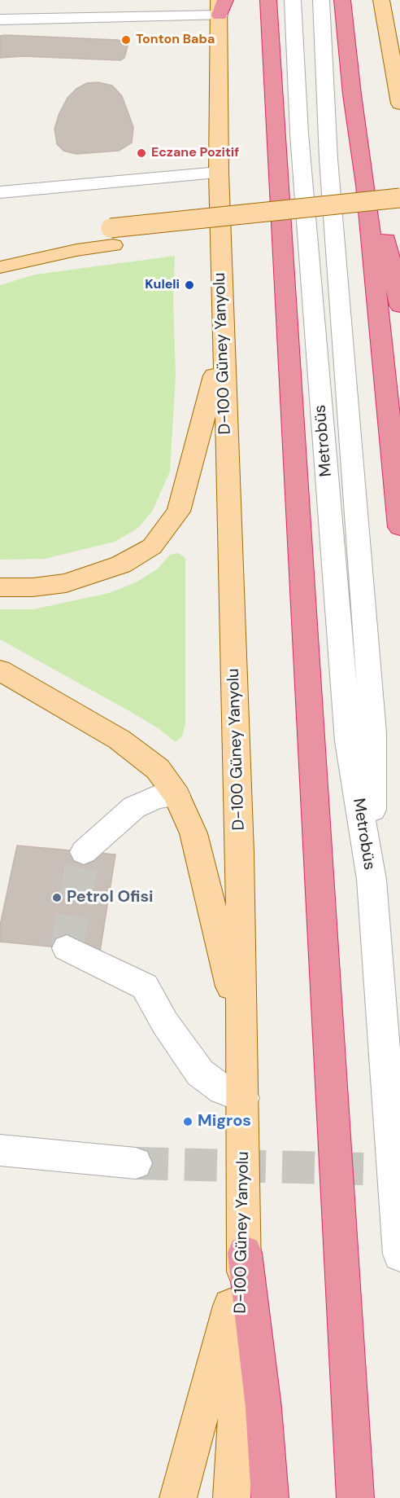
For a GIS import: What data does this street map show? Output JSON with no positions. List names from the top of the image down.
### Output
{
  "streets": {
    "main road": ["D-100 Güney Yanyolu"],
    "street": ["Metrobüs"]
  },
  "places": [
    "Tonton Baba",
    "Eczane Pozitif",
    "Kuleli",
    "Petrol Ofisi",
    "Migros"
  ]
}
